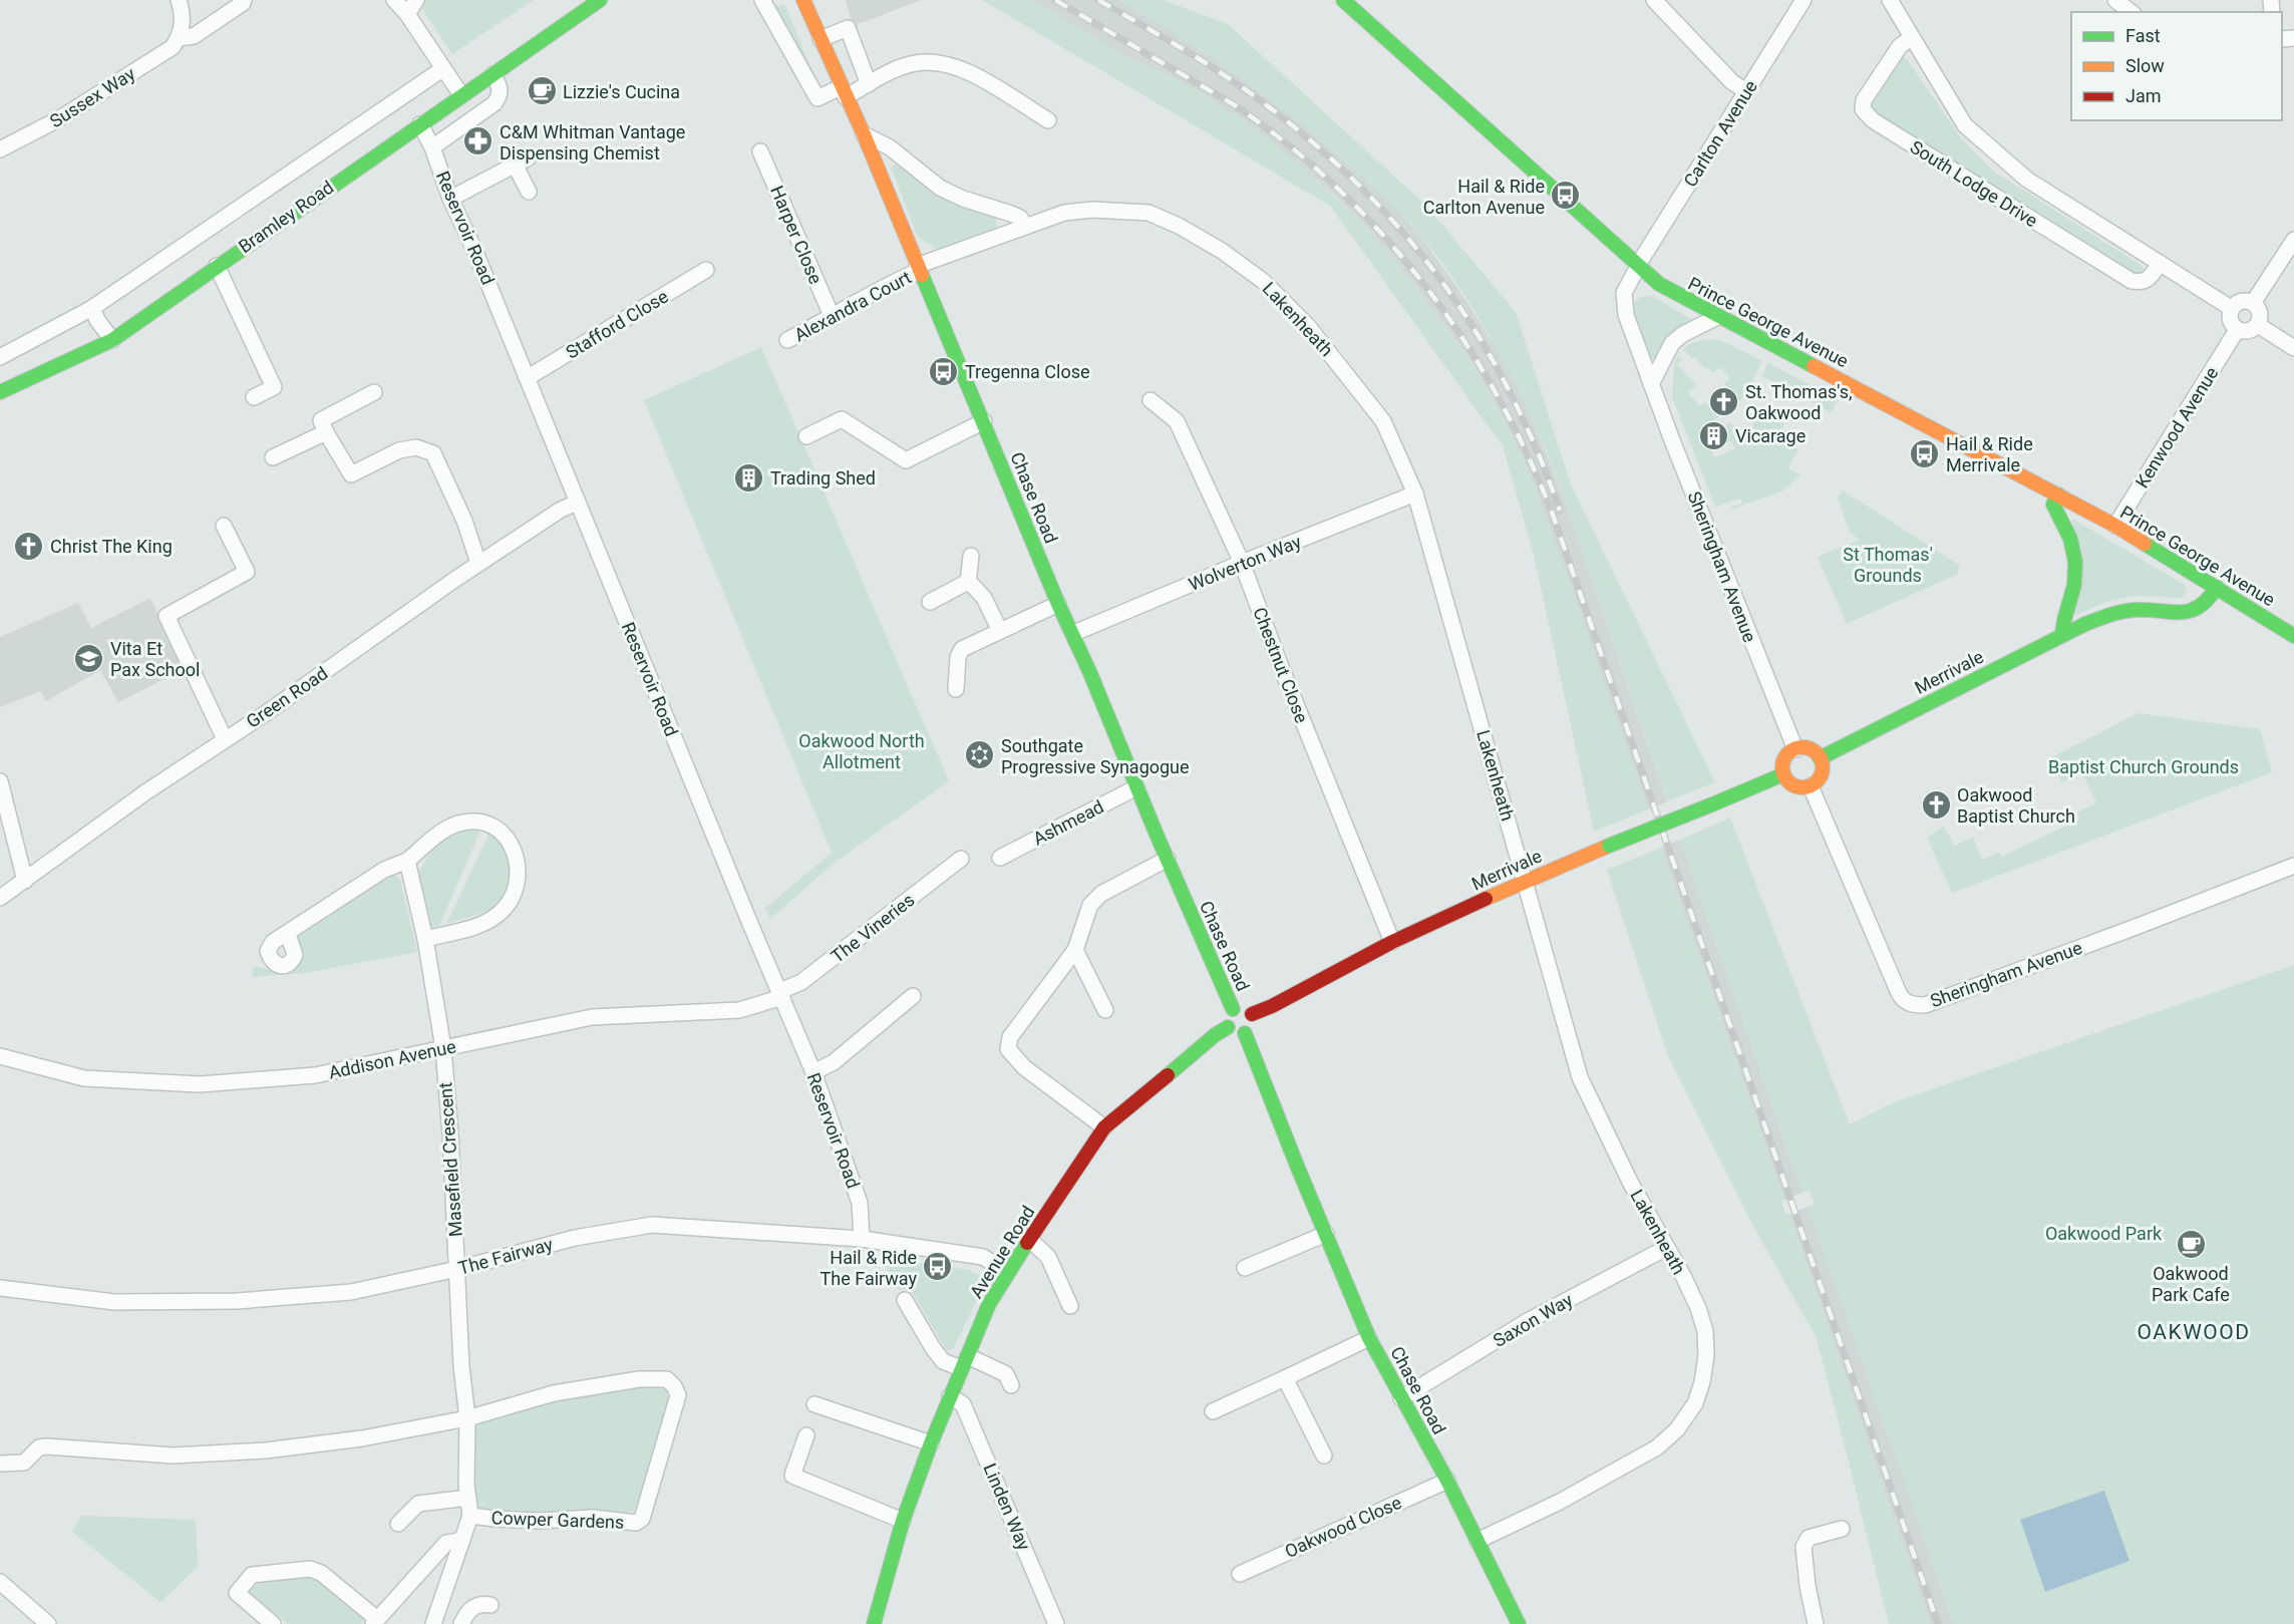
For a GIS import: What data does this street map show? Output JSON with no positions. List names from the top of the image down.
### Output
{
  "streets": {
    "street": [
      "Sussex Way",
      "Carlton Avenue",
      "South Lodge Drive",
      "Bramley Road",
      "Reservoir Road",
      "Harper Close",
      "Alexandra Court",
      "Lakenheath",
      "Prince George Avenue",
      "Stafford Close",
      "Kenwood Avenue",
      "Chase Road",
      "Wolverton Way",
      "Sheringham Avenue",
      "Chestnut Close",
      "Merrivale",
      "Green Road",
      "Ashmead",
      "The Vineries",
      "Addison Avenue",
      "Masefield Crescent",
      "Avenue Road",
      "The Fairway",
      "Saxon Way",
      "Linden Way",
      "Cowper Gardens",
      "Oakwood Close"
    ]
  },
  "crossings": [
    ["Carlton Avenue", "Prince George Avenue"],
    ["Carlton Avenue", "Sheringham Avenue"],
    ["South Lodge Drive", "Kenwood Avenue"],
    ["Bramley Road", "Reservoir Road"],
    ["Reservoir Road", "Stafford Close"],
    ["Reservoir Road", "Green Road"],
    ["Reservoir Road", "The Vineries"],
    ["Reservoir Road", "Addison Avenue"],
    ["Reservoir Road", "The Fairway"],
    ["Harper Close", "Alexandra Court"],
    ["Alexandra Court", "Lakenheath"],
    ["Alexandra Court", "Chase Road"],
    ["Lakenheath", "Chase Road"],
    ["Lakenheath", "Wolverton Way"],
    ["Lakenheath", "Merrivale"],
    ["Lakenheath", "Saxon Way"],
    ["Prince George Avenue", "Kenwood Avenue"],
    ["Prince George Avenue", "Sheringham Avenue"],
    ["Prince George Avenue", "Merrivale"],
    ["Chase Road", "Wolverton Way"],
    ["Chase Road", "Merrivale"],
    ["Chase Road", "Ashmead"],
    ["Chase Road", "Avenue Road"],
    ["Chase Road", "Saxon Way"],
    ["Chase Road", "Oakwood Close"],
    ["Wolverton Way", "Chestnut Close"],
    ["Sheringham Avenue", "Merrivale"],
    ["Chestnut Close", "Merrivale"],
    ["Merrivale", "Avenue Road"],
    ["The Vineries", "Addison Avenue"],
    ["Addison Avenue", "Masefield Crescent"],
    ["Masefield Crescent", "The Fairway"],
    ["Masefield Crescent", "Cowper Gardens"],
    ["Avenue Road", "The Fairway"],
    ["Avenue Road", "Linden Way"]
  ],
  "districts": ["OAKWOOD"],
  "parks": [
    "St Thomas' Grounds",
    "Oakwood North Allotment",
    "Baptist Church Grounds",
    "Oakwood Park"
  ],
  "places": {
    "cafe": ["Lizzie's Cucina", "Oakwood Park Cafe"],
    "pharmacy": ["C&M Whitman Vantage Dispensing Chemist"],
    "bus stop": [
      "Hail & Ride Carlton Avenue",
      "Tregenna Close",
      "Hail & Ride Merrivale",
      "Hail & Ride The Fairway"
    ],
    "church": ["St. Thomas's, Oakwood", "Christ The King", "Oakwood Baptist Church"],
    "building": ["Vicarage", "Trading Shed"],
    "school or university": ["Vita Et Pax School"],
    "synagogue": ["Southgate Progressive Synagogue"]
  },
  "legend": ["Fast", "Slow", "Jam"]
}
